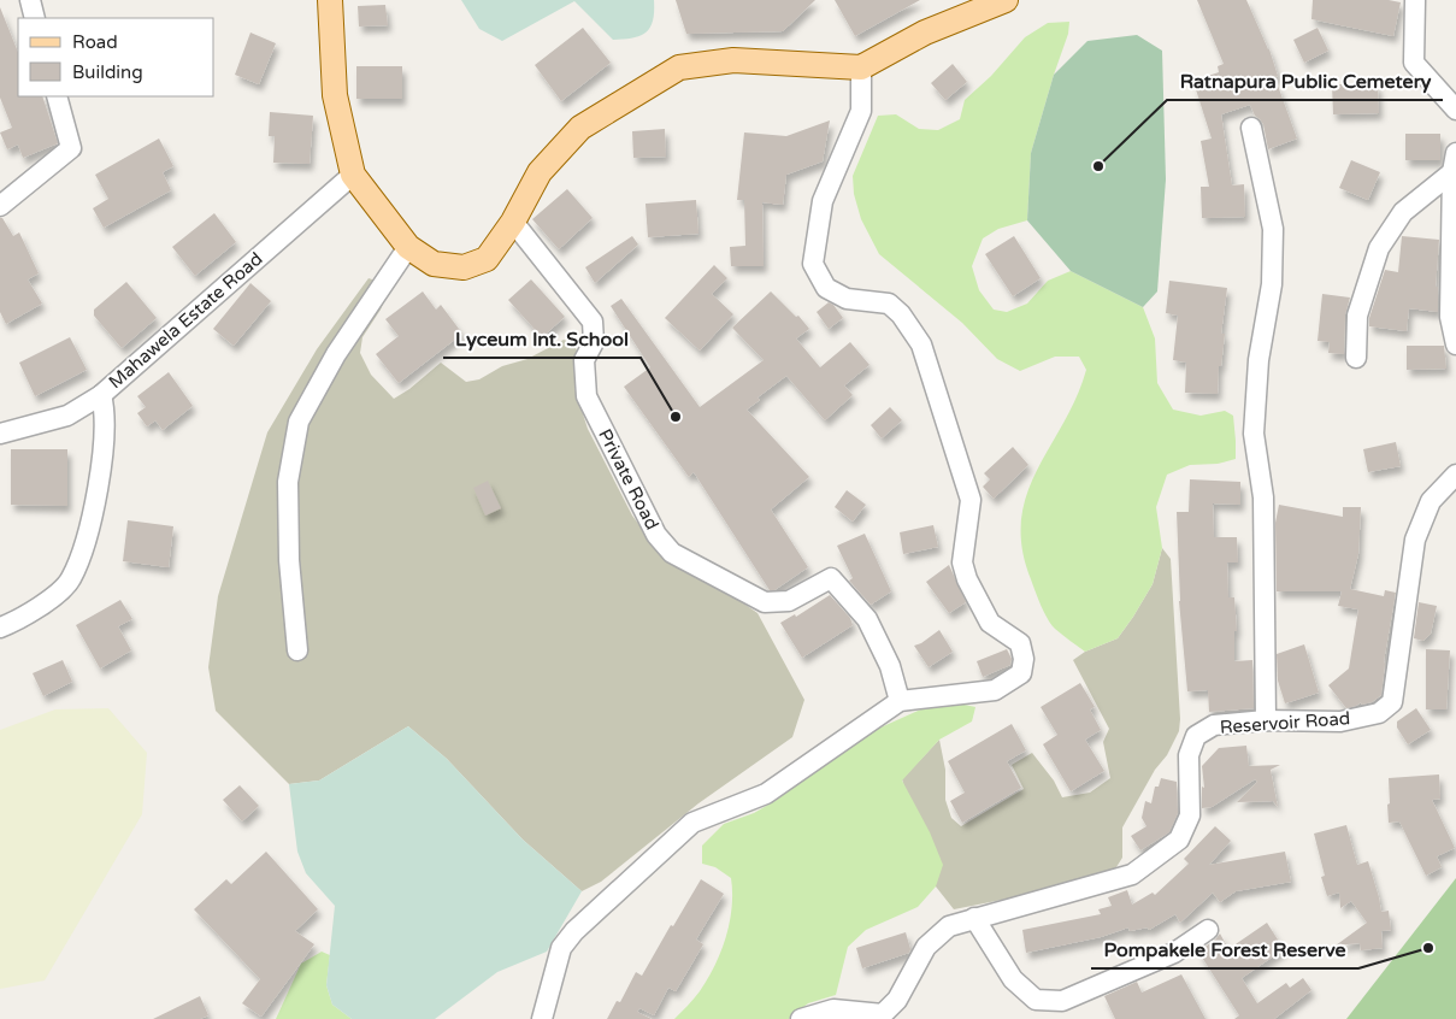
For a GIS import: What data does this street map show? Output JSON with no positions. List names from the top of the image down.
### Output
{
  "streets": {
    "street": ["Mahawela Estate Road", "Private Road", "Reservoir Road"]
  },
  "places": ["Ratnapura Public Cemetery", "Lyceum Int. School", "Pompakele Forest Reserve"],
  "legend": ["Road", "Building"]
}
